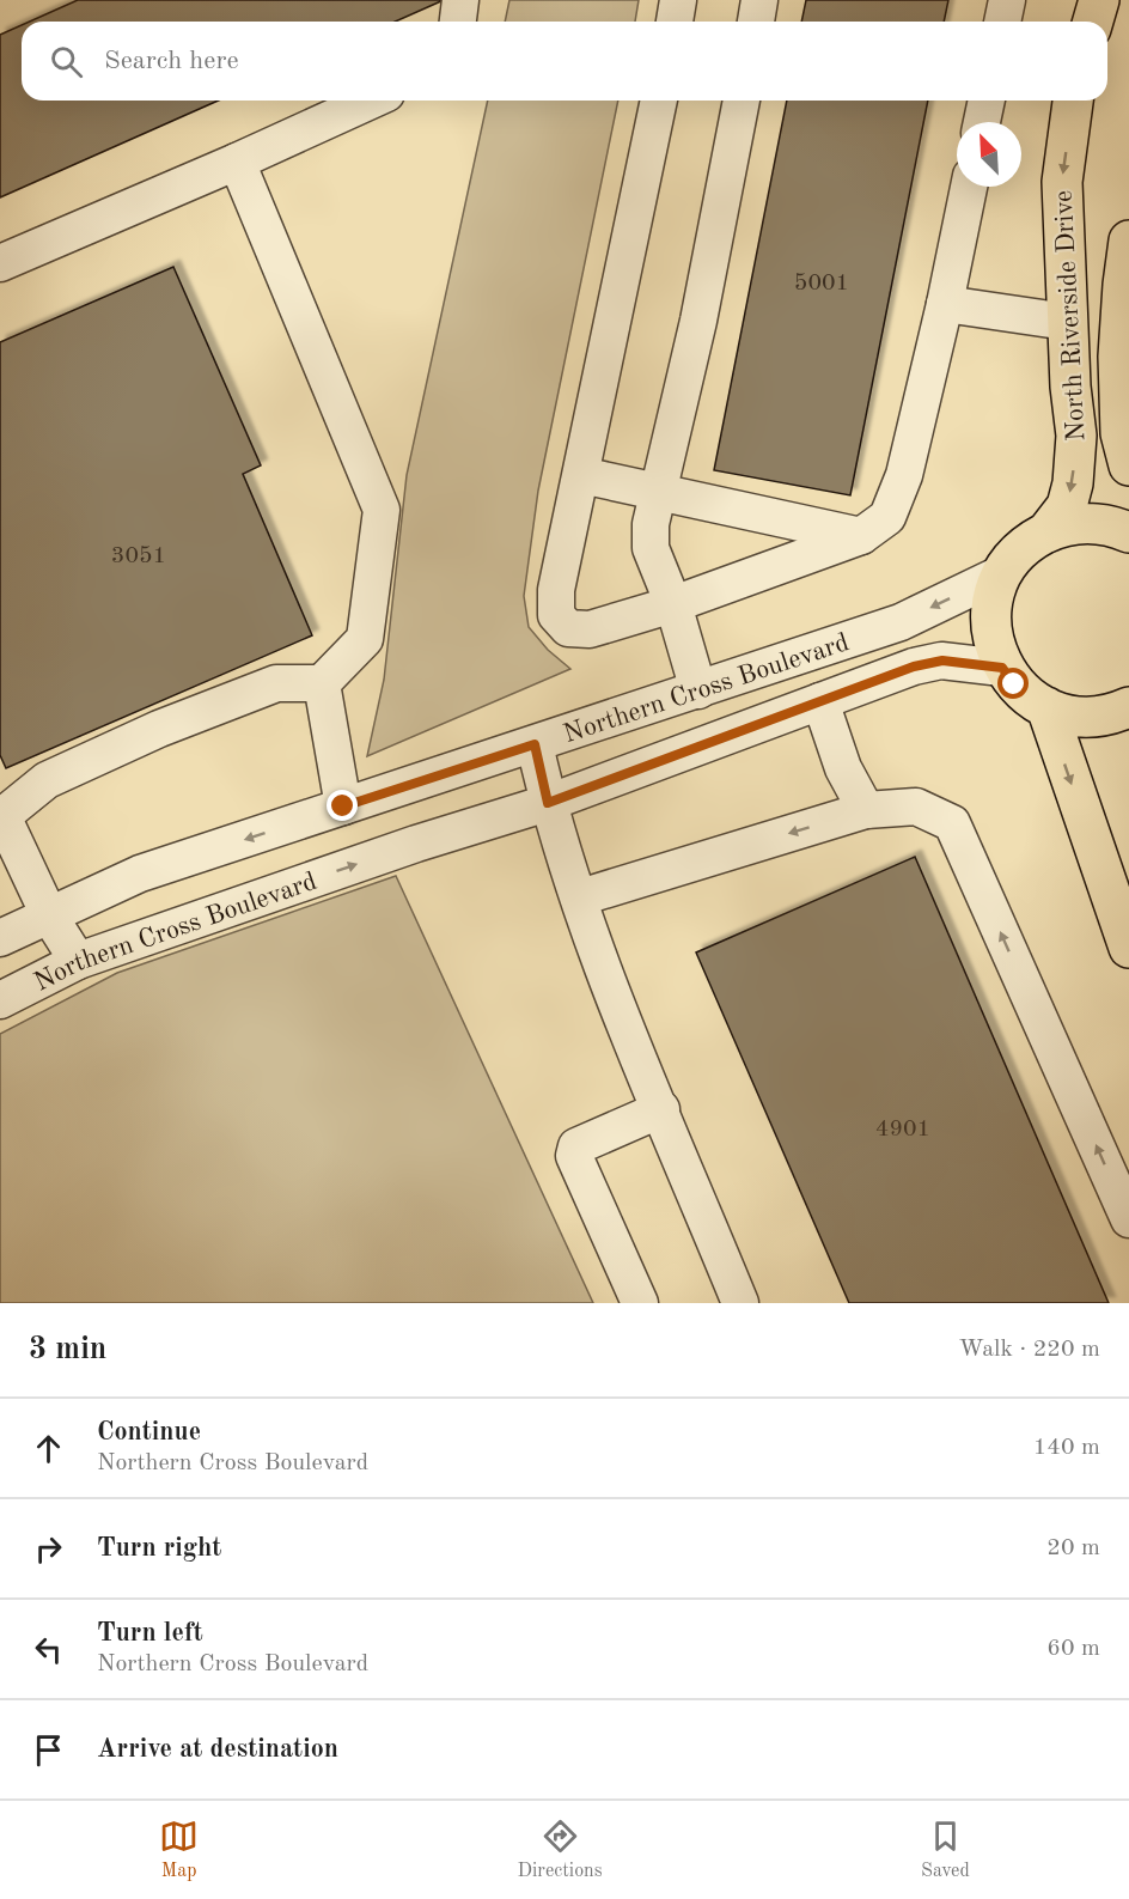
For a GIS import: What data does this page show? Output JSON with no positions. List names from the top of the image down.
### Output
{
  "streets": {
    "main road": ["North Riverside Drive"],
    "street": ["Northern Cross Boulevard"]
  },
  "house_numbers": ["5001", "3051", "4901"],
  "north": "top left",
  "page": {
    "search": "Search here",
    "heading": ["3 min", "Walk · 220 m"],
    "list": [
      ["Continue", "Northern Cross Boulevard", "140 m"],
      ["Turn right", "20 m"],
      ["Turn left", "Northern Cross Boulevard", "60 m"],
      "Arrive at destination"
    ],
    "nav": ["Map", "Directions", "Saved"]
  }
}
